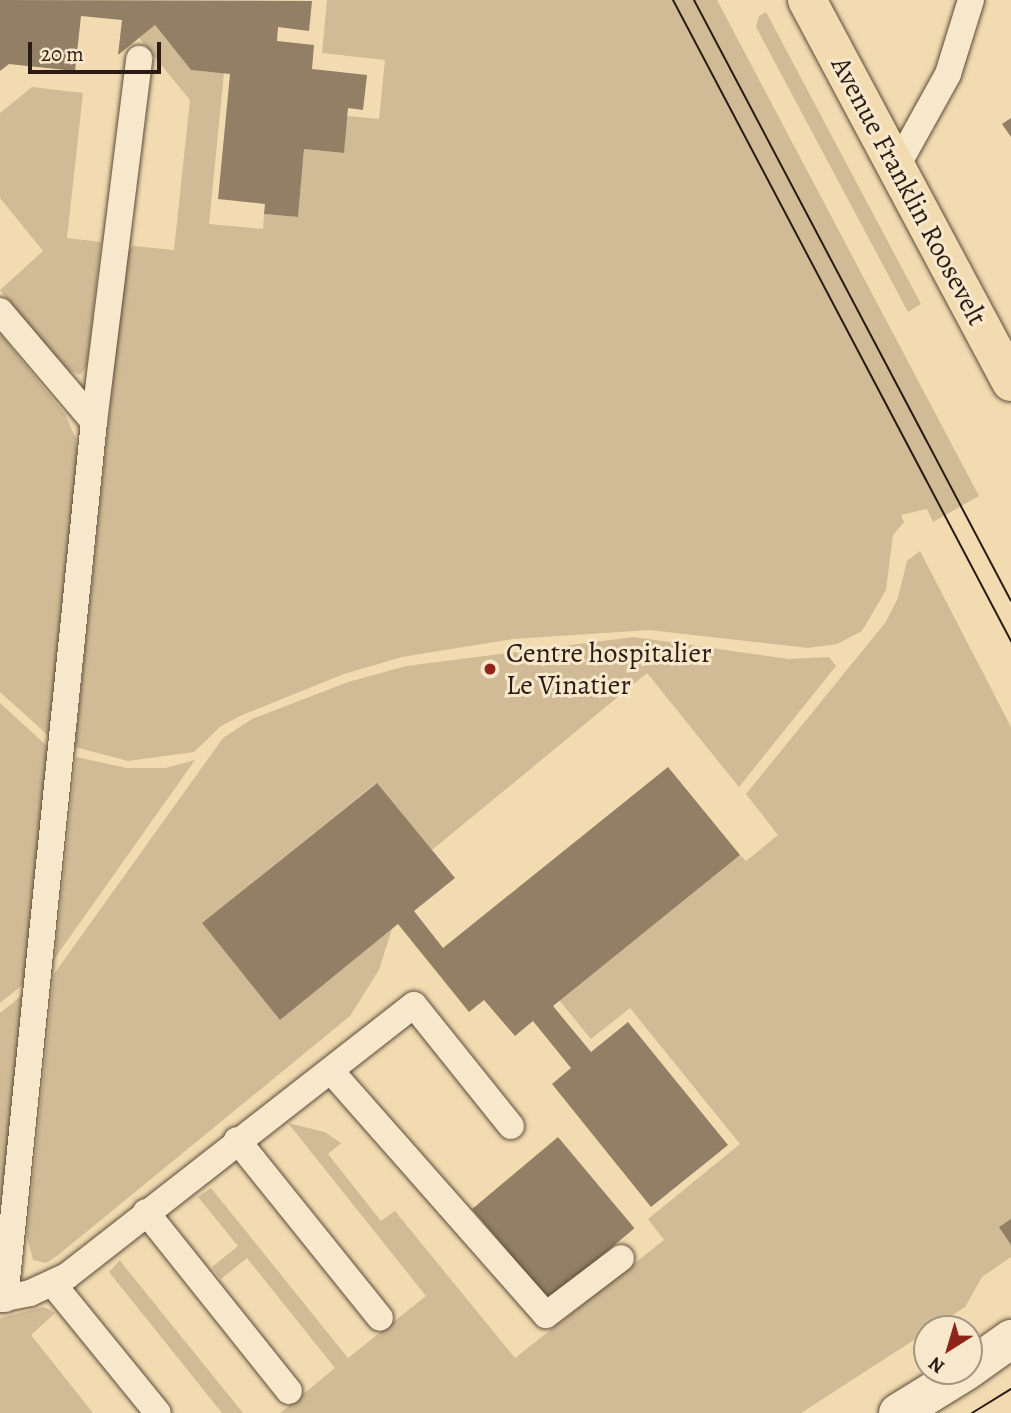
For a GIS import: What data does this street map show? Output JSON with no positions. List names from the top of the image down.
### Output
{
  "streets": {
    "main road": ["Avenue Franklin Roosevelt"]
  },
  "places": ["Centre hospitalier Le Vinatier"],
  "scale_bar": "20 m",
  "north": "bottom left"
}
